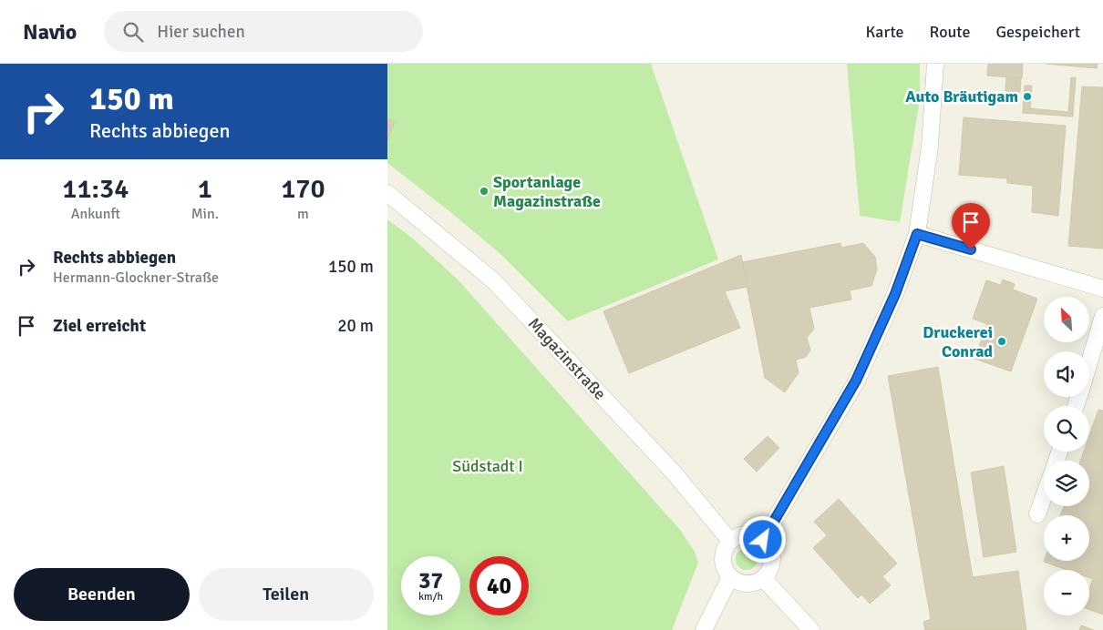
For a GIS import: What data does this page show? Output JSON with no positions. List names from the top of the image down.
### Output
{
  "streets": {
    "street": ["Magazinstraße"]
  },
  "parks": ["Südstadt I"],
  "places": ["Auto Bräutigam", "Sportanlage Magazinstraße", "Druckerei Conrad"],
  "north": "top left",
  "page": {
    "header": "Navio",
    "search": "Hier suchen",
    "nav": ["Karte", "Route", "Gespeichert"],
    "turn": ["150 m", "Rechts abbiegen"],
    "eta": [
      "11:34",
      "Ankunft",
      "1",
      "Min.",
      "170",
      "m"
    ],
    "list": [
      {
        "name": "Rechts abbiegen",
        "note": "Hermann-Glockner-Straße",
        "value": "150 m"
      },
      {
        "name": "Ziel erreicht",
        "value": "20 m"
      }
    ],
    "map_buttons": ["+", "−"],
    "speed": "37 km/h",
    "limit": "40",
    "buttons": ["Beenden", "Teilen"]
  }
}
